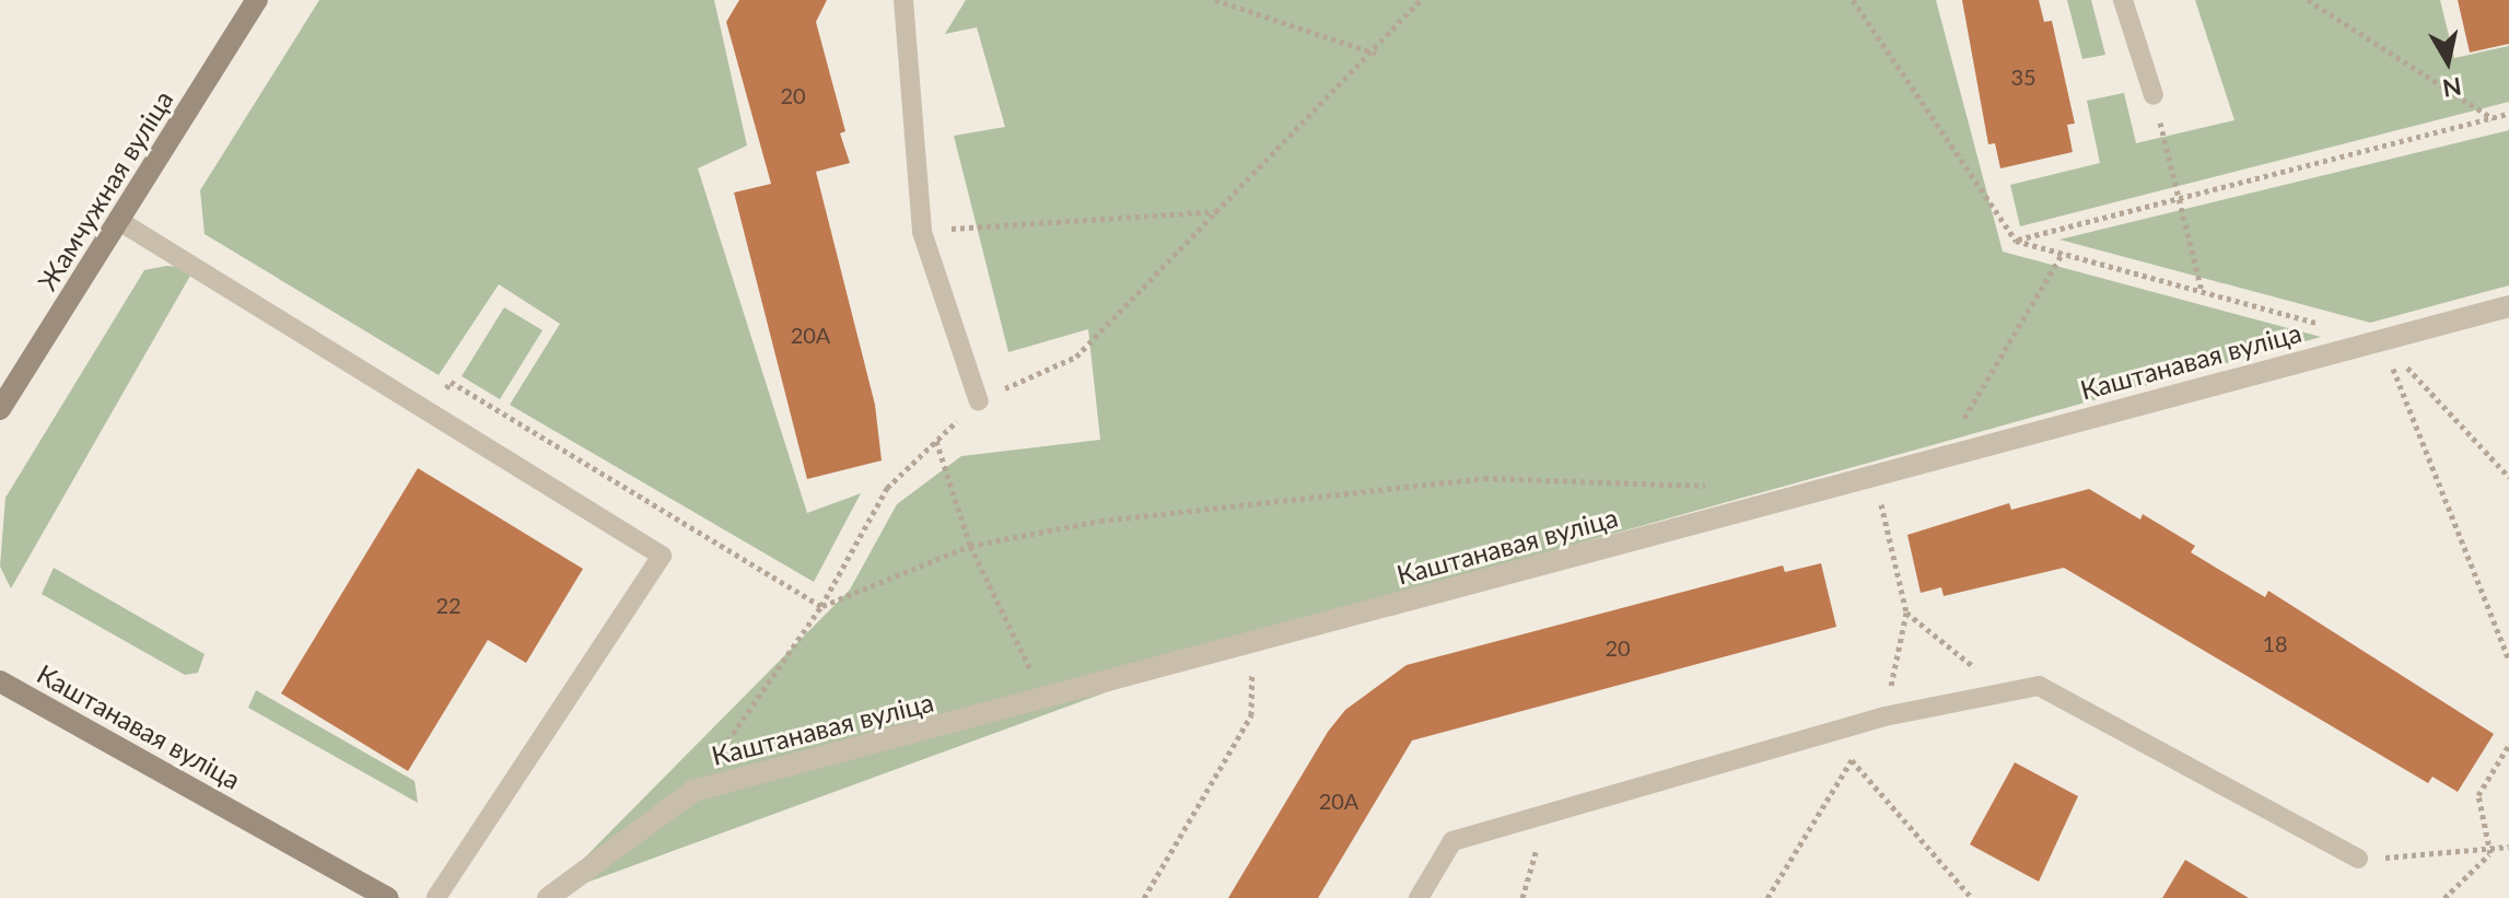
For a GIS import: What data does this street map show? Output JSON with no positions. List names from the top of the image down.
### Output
{
  "streets": {
    "main road": ["Жамчужная вуліца", "Каштанавая вуліца"]
  },
  "house_numbers": [
    "35",
    "20",
    "20А",
    "22",
    "18",
    "20",
    "20А"
  ],
  "north": "bottom"
}
